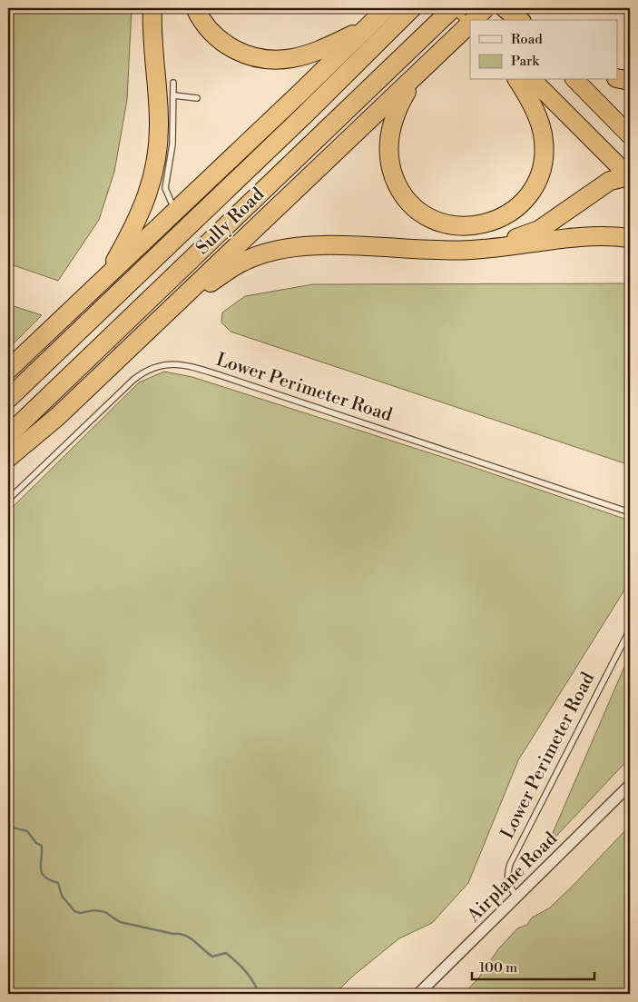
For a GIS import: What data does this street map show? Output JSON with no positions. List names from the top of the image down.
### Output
{
  "streets": {
    "highway": ["Sully Road"],
    "street": ["Airplane Road"],
    "lane": ["Lower Perimeter Road"]
  },
  "crossings": [
    ["Lower Perimeter Road", "Airplane Road"]
  ],
  "legend": ["Road", "Park"],
  "scale_bar": "100 m"
}
